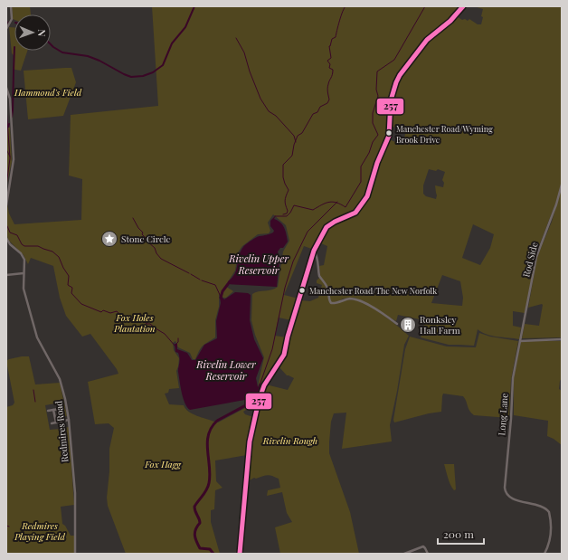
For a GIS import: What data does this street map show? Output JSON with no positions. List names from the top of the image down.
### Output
{
  "streets": {
    "street": ["Rod Side", "Long Lane", "Redmires Road"]
  },
  "crossings": [
    ["Rod Side", "Long Lane"]
  ],
  "water": ["Rivelin Upper Reservoir", "Rivelin Lower Reservoir"],
  "parks": [
    "Hammond's Field",
    "Fox Holes Plantation",
    "Rivelin Rough",
    "Fox Hagg",
    "Redmires Playing Field"
  ],
  "places": {
    "other": ["Manchester Road/Wyming Brook Drive", "Manchester Road/The New Norfolk"],
    "place": ["Stone Circle"],
    "building": ["Ronksley Hall Farm"]
  },
  "lines": ["transit line 257"],
  "scale_bar": "200 m",
  "north": "right"
}
